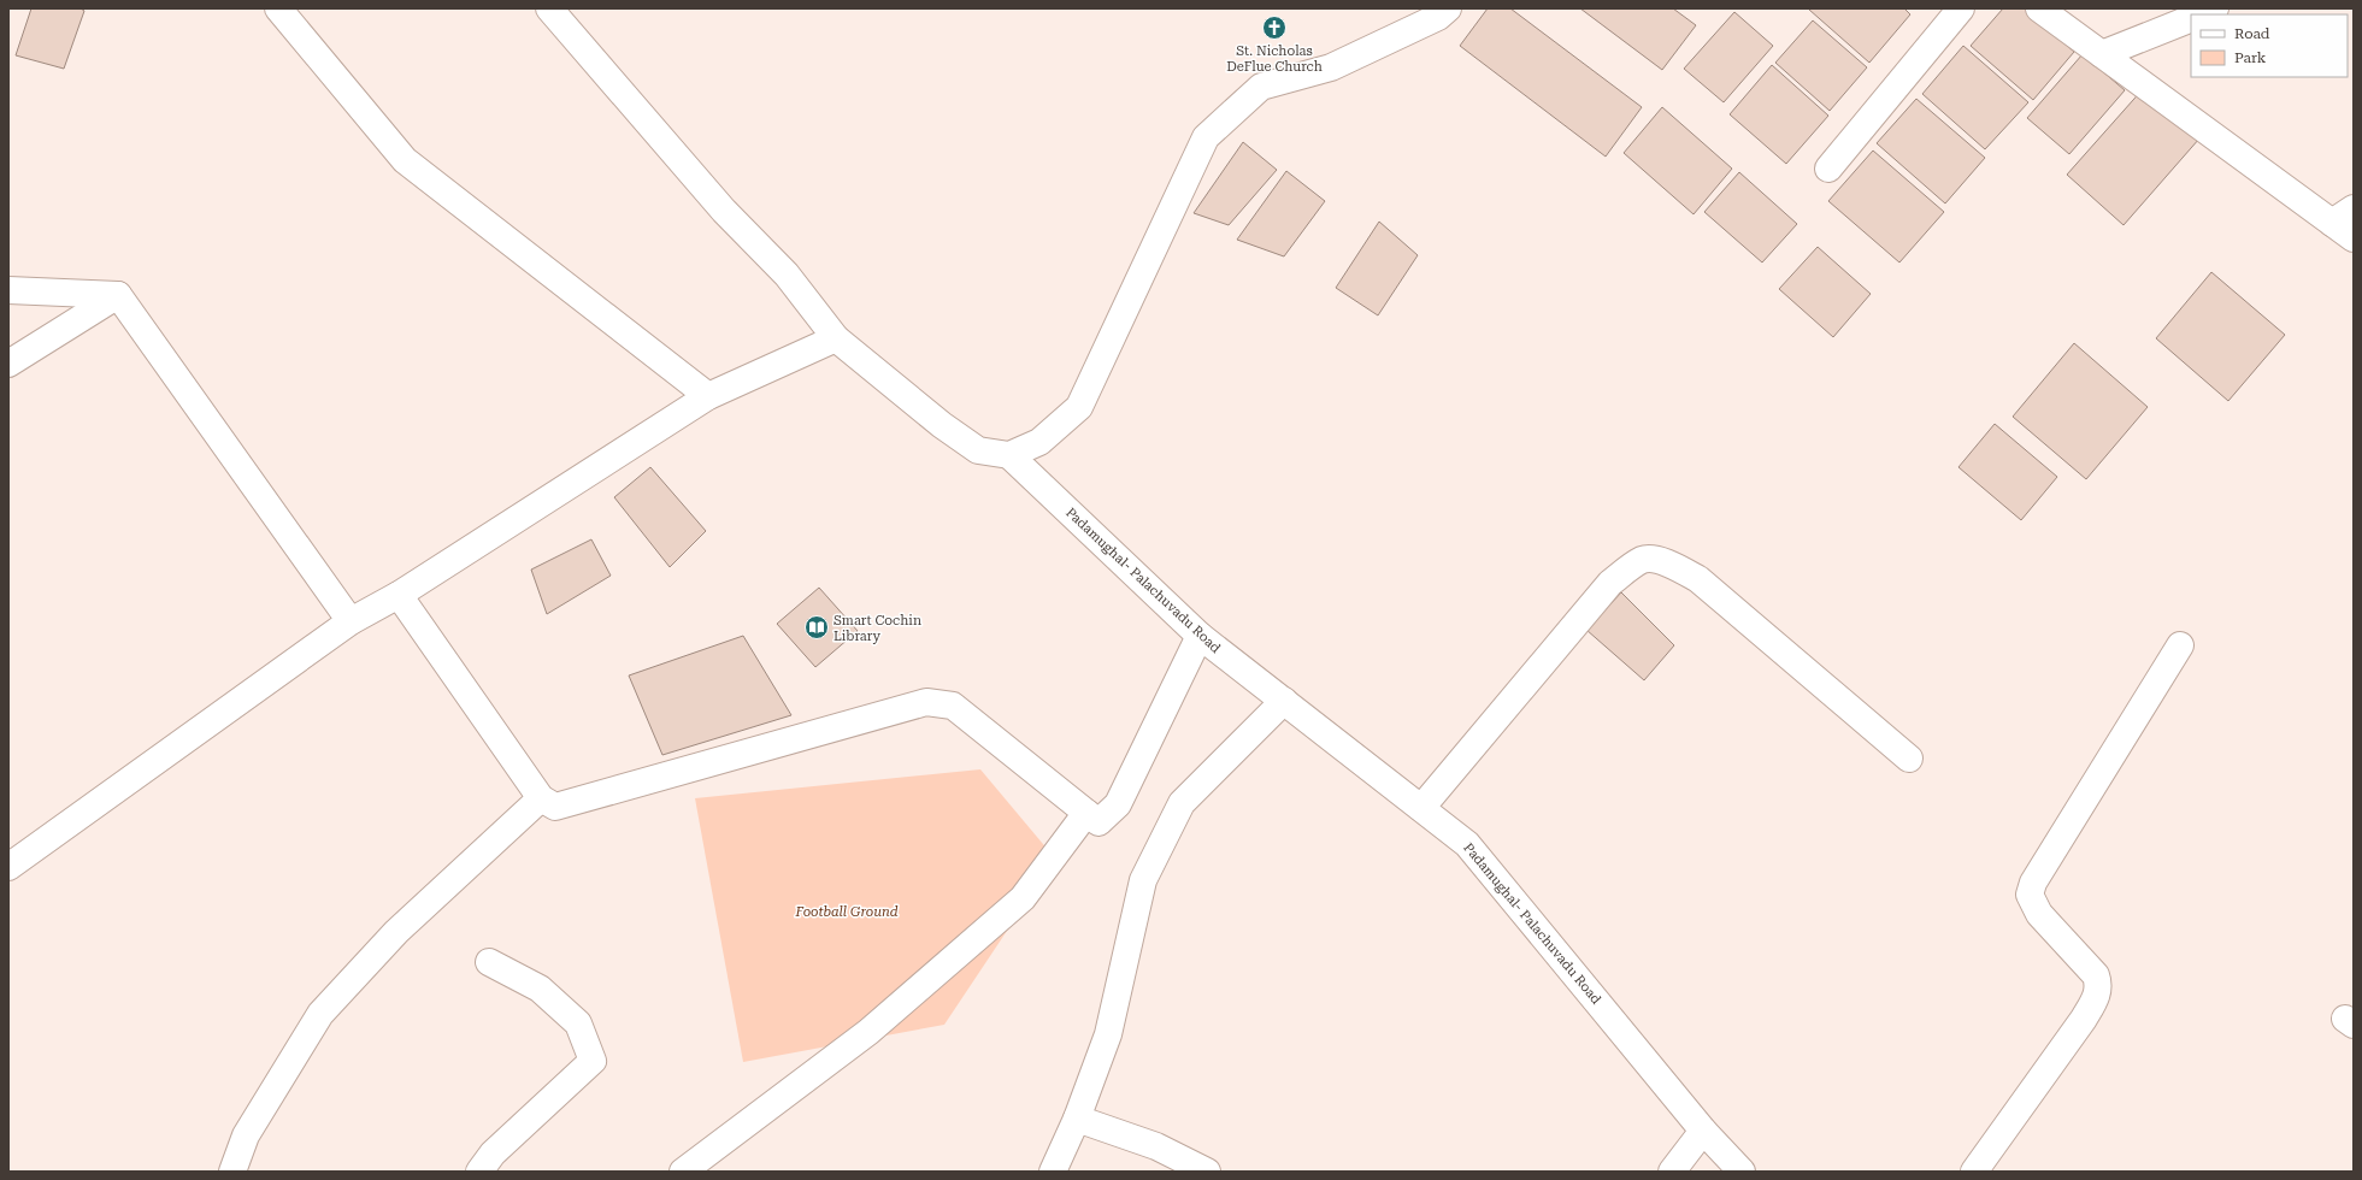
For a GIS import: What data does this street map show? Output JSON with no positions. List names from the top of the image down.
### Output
{
  "streets": {
    "street": ["Padamughal- Palachuvadu Road"]
  },
  "parks": ["Football Ground"],
  "places": {
    "church": ["St. Nicholas DeFlue Church"],
    "library": ["Smart Cochin Library"]
  },
  "legend": ["Road", "Park"]
}
